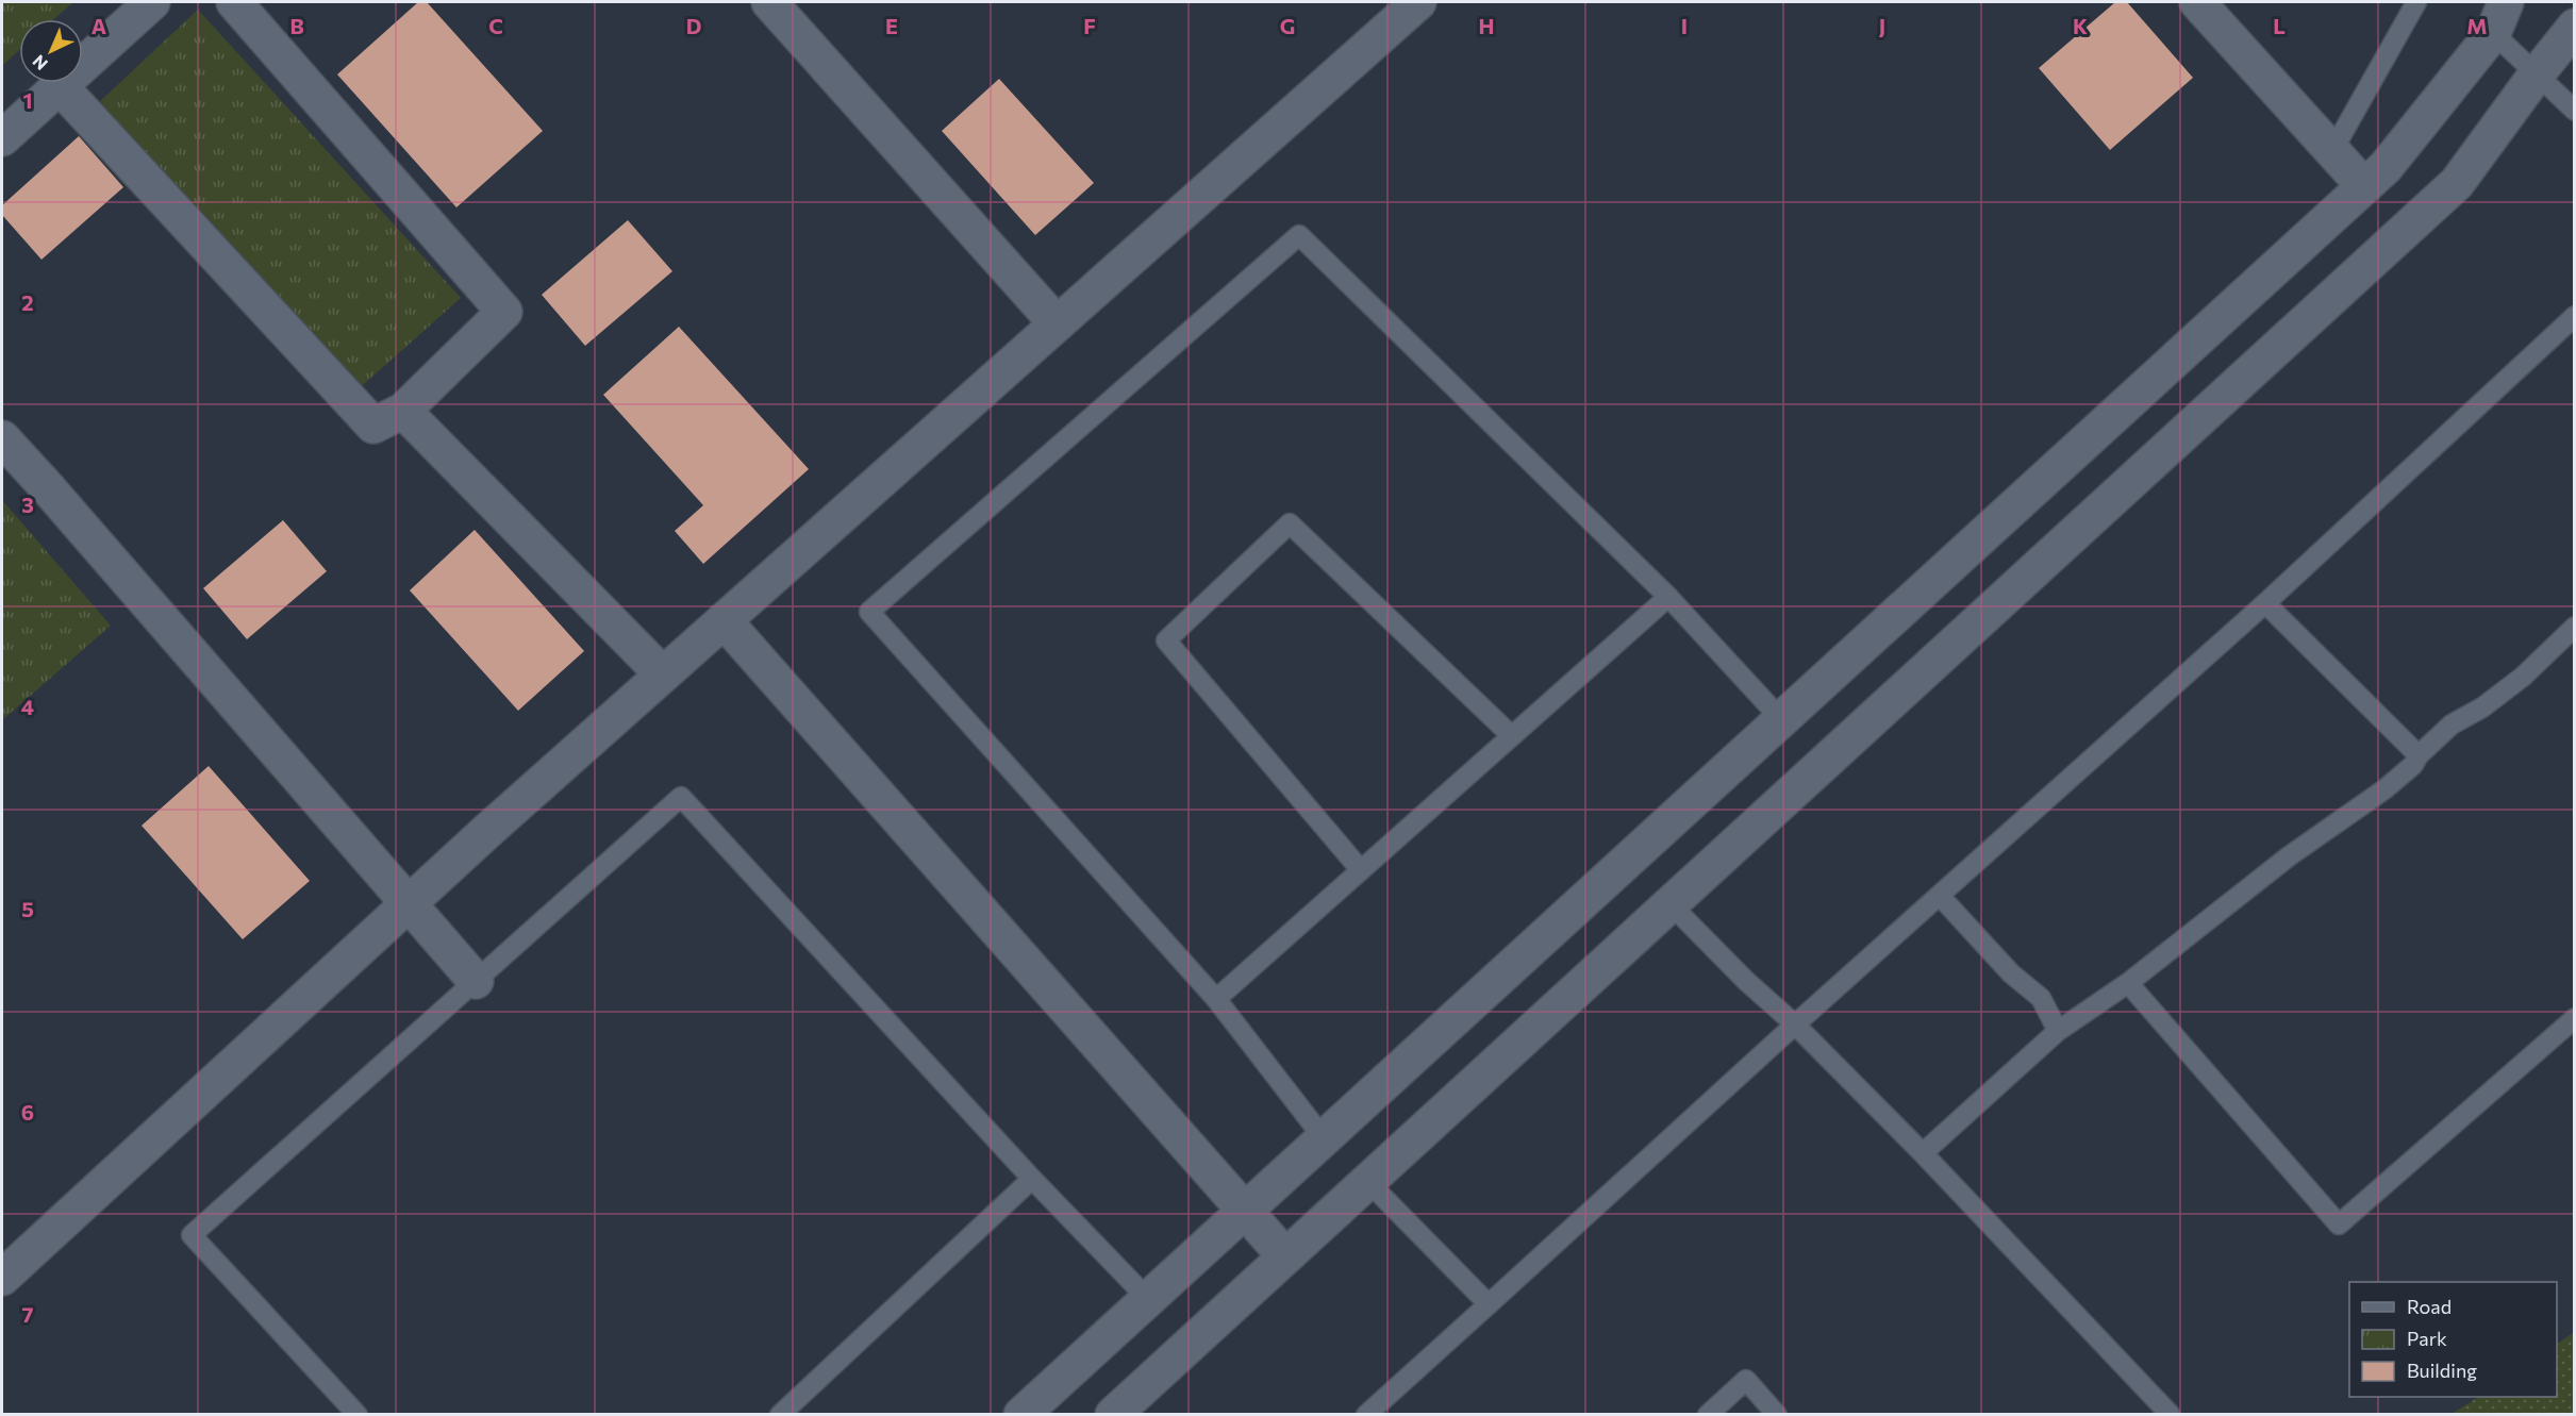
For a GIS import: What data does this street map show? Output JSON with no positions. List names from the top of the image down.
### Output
{
  "legend": ["Road", "Park", "Building"],
  "north": "bottom left",
  "grid": {
    "columns": [
      "A",
      "B",
      "C",
      "D",
      "E",
      "F",
      "G",
      "H",
      "I",
      "J",
      "K",
      "L",
      "M"
    ],
    "rows": [
      "1",
      "2",
      "3",
      "4",
      "5",
      "6",
      "7"
    ]
  }
}
